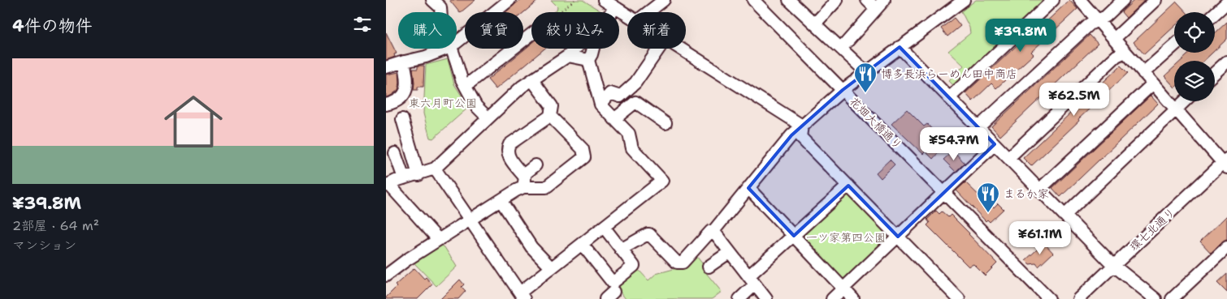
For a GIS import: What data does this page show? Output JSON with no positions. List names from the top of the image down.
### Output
{
  "streets": {
    "street": ["花畑大橋通り", "環七北通り"]
  },
  "parks": ["東六月町公園", "一ツ家第四公園"],
  "places": {
    "restaurant": ["博多長浜らーめん田中商店", "まるか家"]
  },
  "page": {
    "heading": "4件の物件",
    "chip": [
      "購入",
      "賃貸",
      "絞り込み",
      "新着"
    ],
    "price": [
      "¥39.8M",
      "¥62.5M",
      "¥54.7M",
      "¥61.1M"
    ],
    "list": [
      {
        "name": "¥39.8M",
        "note": "2部屋 · 64 m² · マンション"
      }
    ]
  }
}
